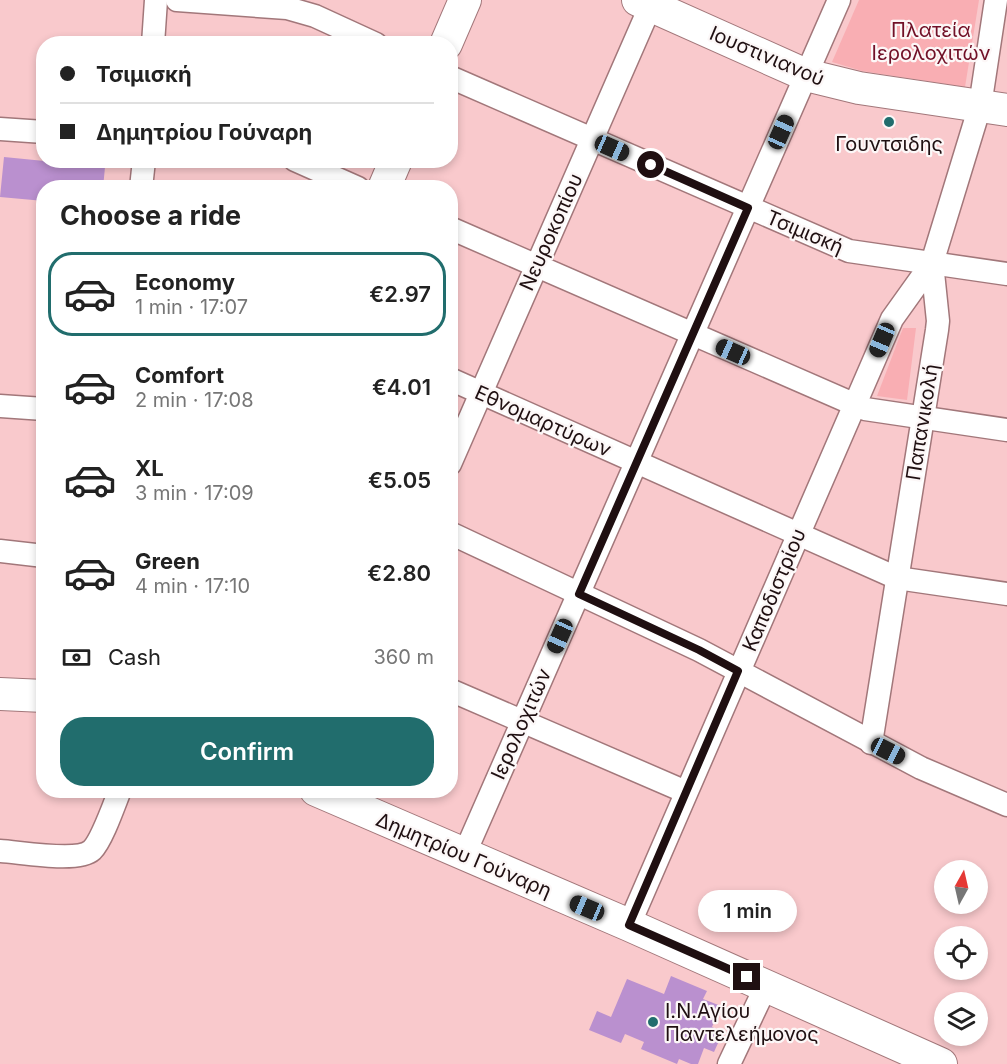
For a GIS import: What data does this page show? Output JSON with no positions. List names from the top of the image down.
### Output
{
  "streets": {
    "main road": ["Ιουστινιανού", "Δημητρίου Γούναρη"],
    "street": [
      "Νευροκοπίου",
      "Τσιμισκή",
      "Εθνομαρτύρων",
      "Παπανικολή",
      "Καποδιστρίου",
      "Ιερολοχιτών"
    ]
  },
  "crossings": [
    ["Ιουστινιανού", "Νευροκοπίου"],
    ["Ιουστινιανού", "Παπανικολή"],
    ["Ιουστινιανού", "Ιερολοχιτών"],
    ["Νευροκοπίου", "Τσιμισκή"],
    ["Νευροκοπίου", "Εθνομαρτύρων"],
    ["Τσιμισκή", "Παπανικολή"],
    ["Τσιμισκή", "Καποδιστρίου"],
    ["Τσιμισκή", "Ιερολοχιτών"],
    ["Εθνομαρτύρων", "Παπανικολή"],
    ["Εθνομαρτύρων", "Καποδιστρίου"],
    ["Εθνομαρτύρων", "Ιερολοχιτών"],
    ["Παπανικολή", "Καποδιστρίου"],
    ["Καποδιστρίου", "Δημητρίου Γούναρη"],
    ["Ιερολοχιτών", "Δημητρίου Γούναρη"]
  ],
  "parks": ["Πλατεία Ιερολοχιτών"],
  "places": ["Γουντσιδης", "Ι.Ν.Αγίου Παντελεήμονος"],
  "north": "top",
  "page": {
    "banner": ["Τσιμισκή", "Δημητρίου Γούναρη"],
    "heading": "Choose a ride",
    "list": [
      {
        "name": "Economy",
        "note": "1 min · 17:07",
        "value": "€2.97"
      },
      {
        "name": "Comfort",
        "note": "2 min · 17:08",
        "value": "€4.01"
      },
      {
        "name": "XL",
        "note": "3 min · 17:09",
        "value": "€5.05"
      },
      {
        "name": "Green",
        "note": "4 min · 17:10",
        "value": "€2.80"
      }
    ],
    "pay": ["Cash", "360 m"],
    "buttons": "Confirm",
    "bubble": "1 min"
  }
}
